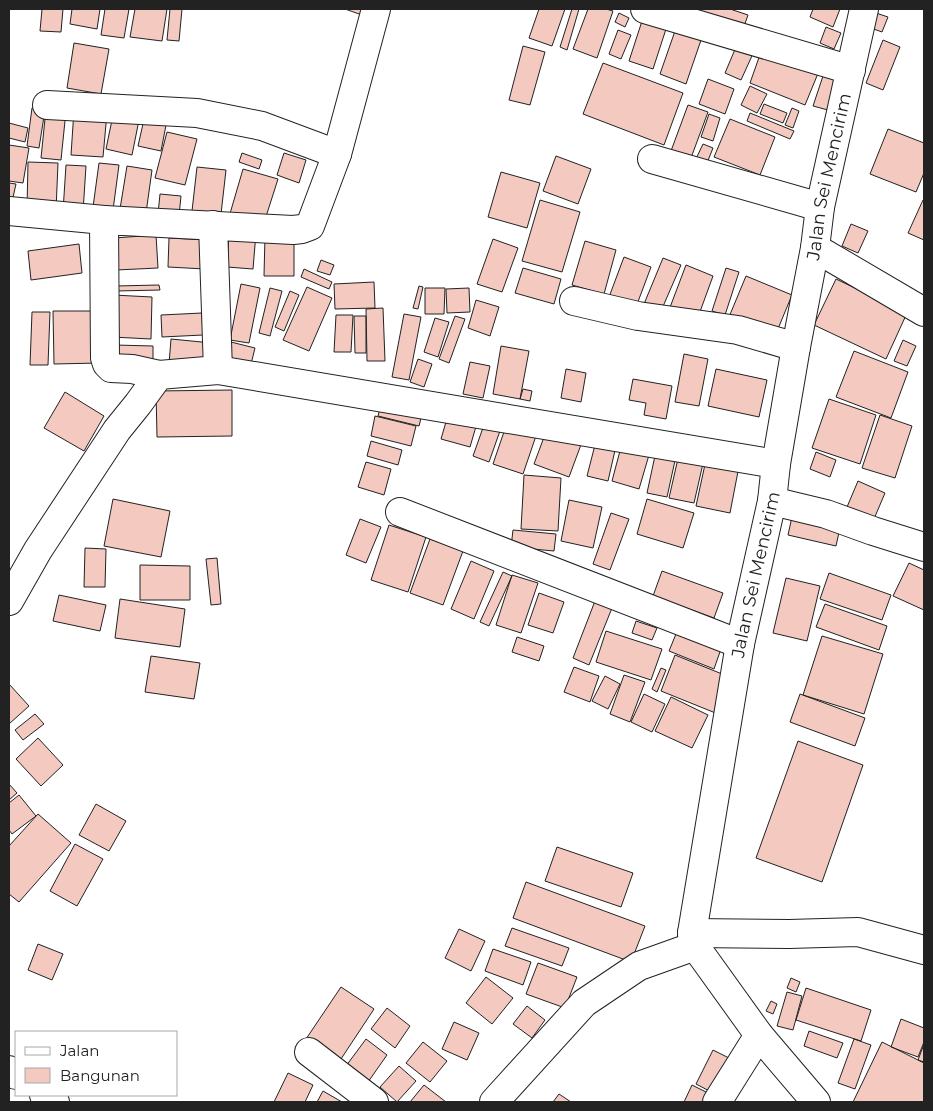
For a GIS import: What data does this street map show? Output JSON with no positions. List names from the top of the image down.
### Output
{
  "streets": {
    "street": ["Jalan Sei Mencirim"]
  },
  "legend": ["Jalan", "Bangunan"]
}
